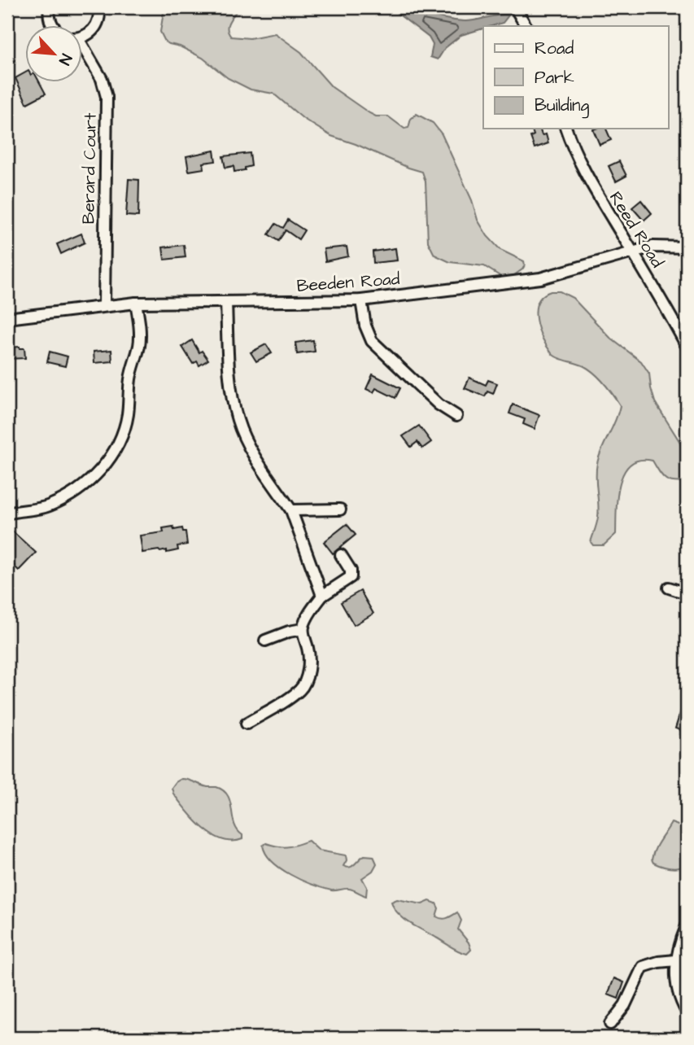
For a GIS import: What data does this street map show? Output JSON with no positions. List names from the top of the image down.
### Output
{
  "streets": {
    "street": ["Berard Court", "Reed Road", "Beeden Road"]
  },
  "crossings": [
    ["Berard Court", "Beeden Road"],
    ["Reed Road", "Beeden Road"]
  ],
  "legend": ["Road", "Park", "Building"],
  "north": "bottom right"
}
